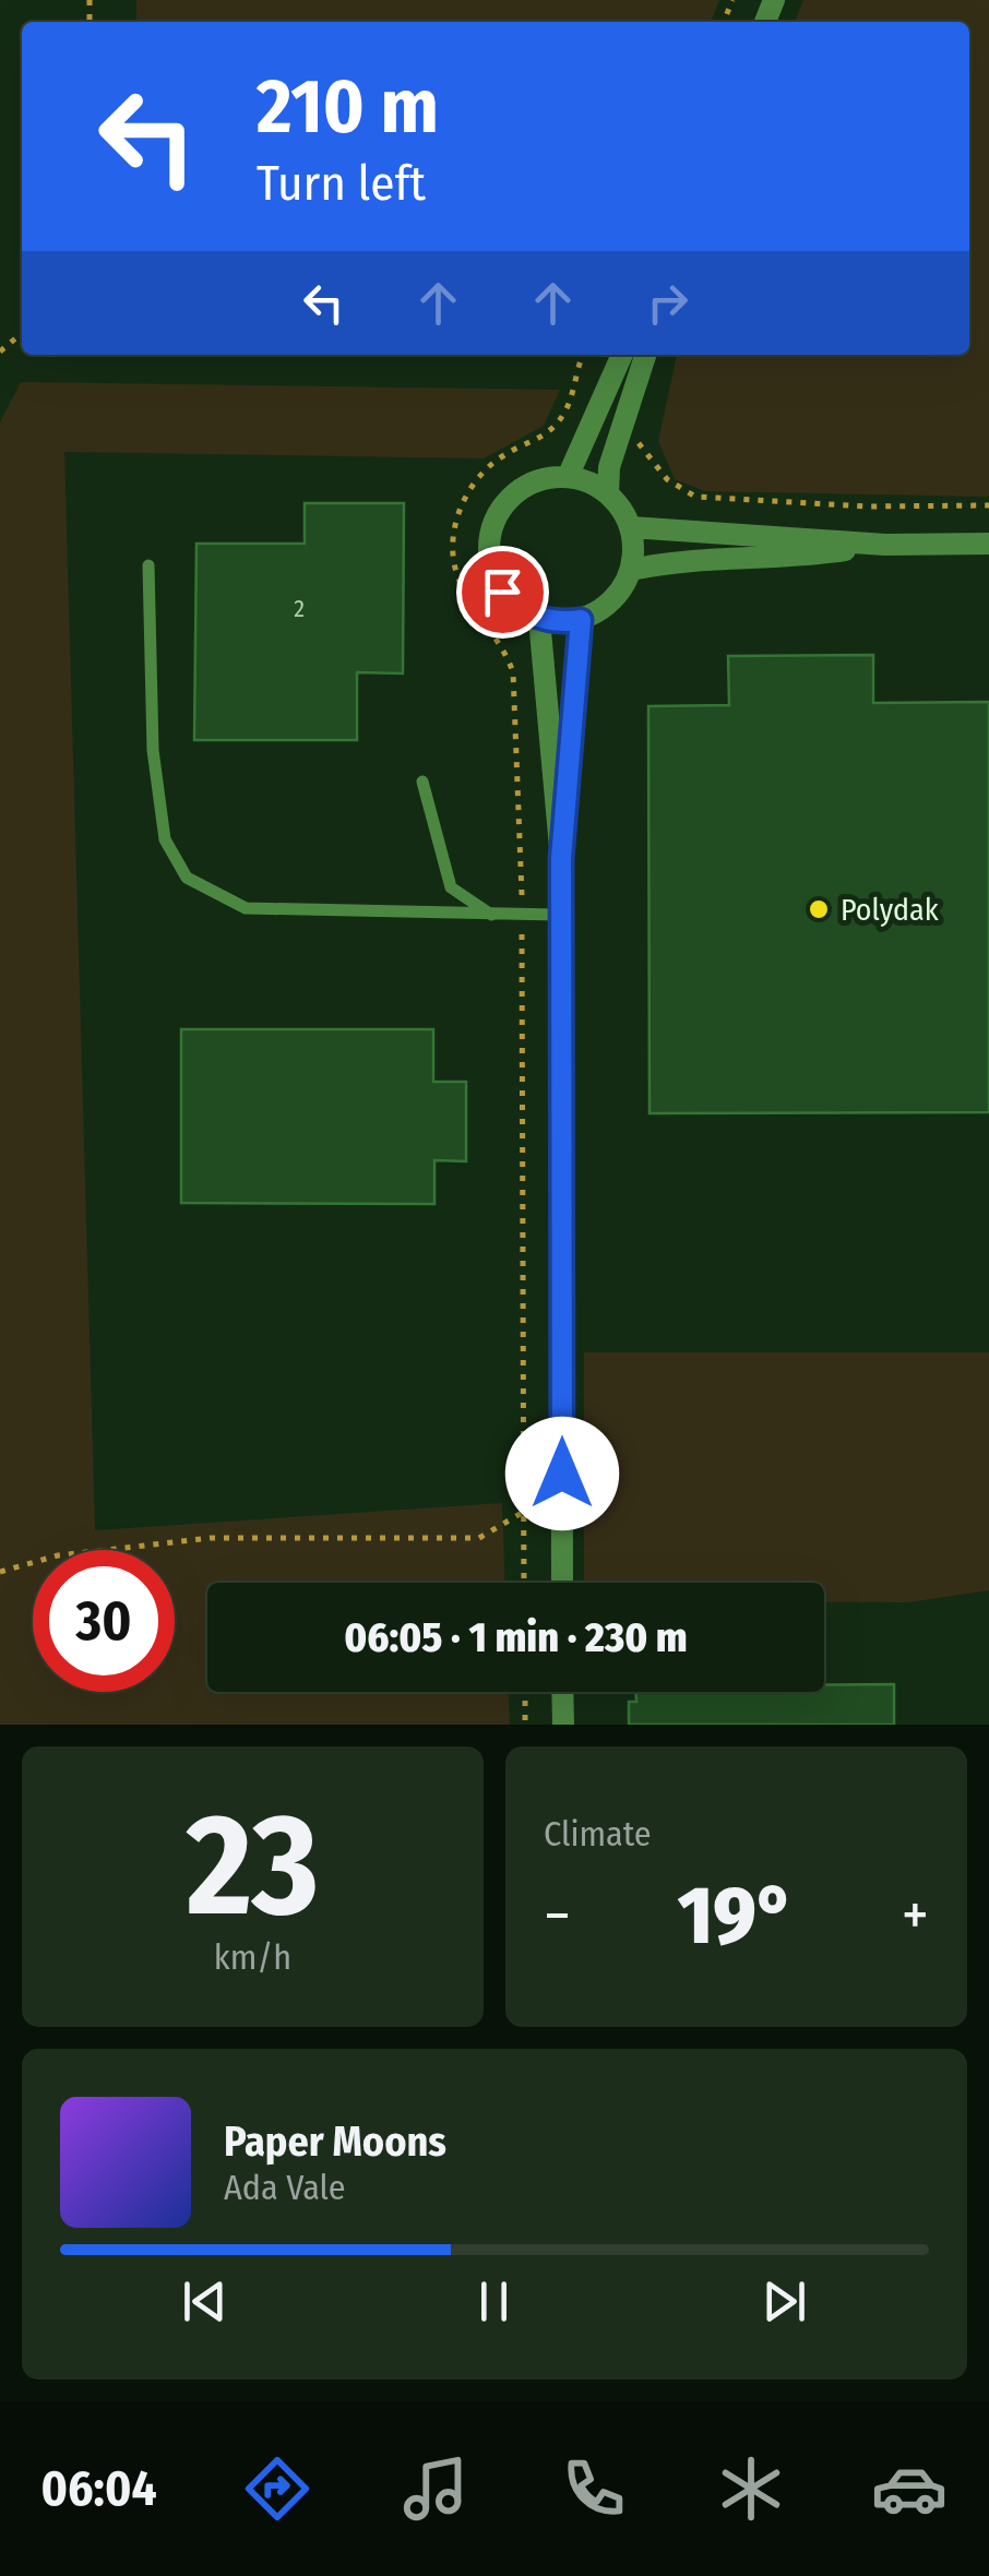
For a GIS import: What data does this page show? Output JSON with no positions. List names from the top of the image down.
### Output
{
  "places": ["Polydak"],
  "house_numbers": ["2"],
  "page": {
    "turn": ["210 m", "Turn left"],
    "limit": "30",
    "trip": "06:05 · 1 min · 230 m",
    "tile": [
      ["23", "km/h"],
      "Climate"
    ],
    "heat": ["−", "19°", "+"],
    "song": ["Paper Moons", "Ada Vale"],
    "tabs": "06:04"
  }
}
